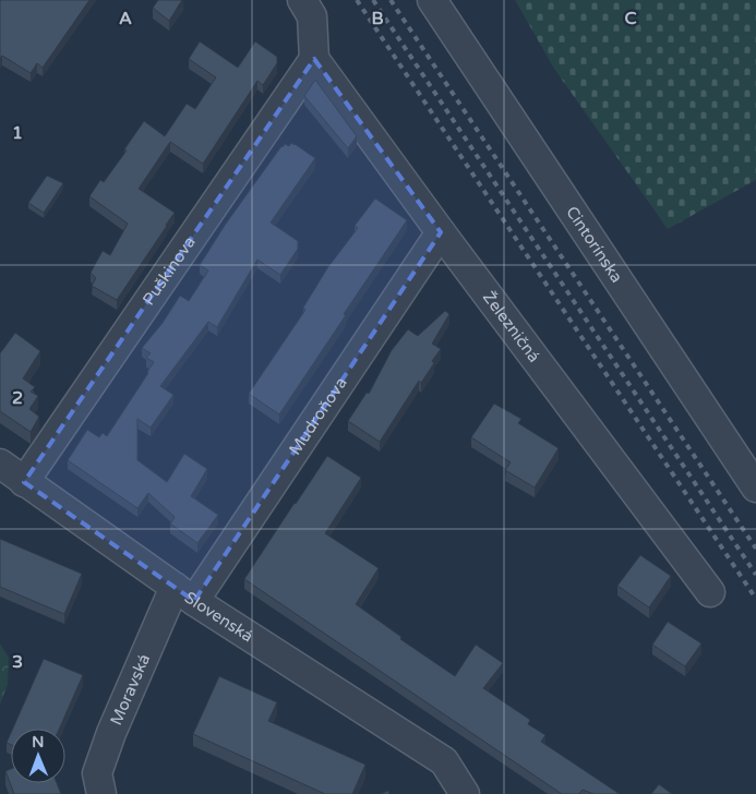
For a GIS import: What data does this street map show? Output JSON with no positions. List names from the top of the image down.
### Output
{
  "streets": {
    "street": [
      "Cintorínska",
      "Puškinova",
      "Železničná",
      "Mudroňova",
      "Slovenská",
      "Moravská"
    ]
  },
  "crossings": [
    ["Puškinova", "Železničná"],
    ["Puškinova", "Slovenská"],
    ["Železničná", "Mudroňova"],
    ["Mudroňova", "Slovenská"],
    ["Mudroňova", "Moravská"],
    ["Slovenská", "Moravská"]
  ],
  "north": "top",
  "grid": {
    "columns": ["A", "B", "C"],
    "rows": ["1", "2", "3"]
  }
}
